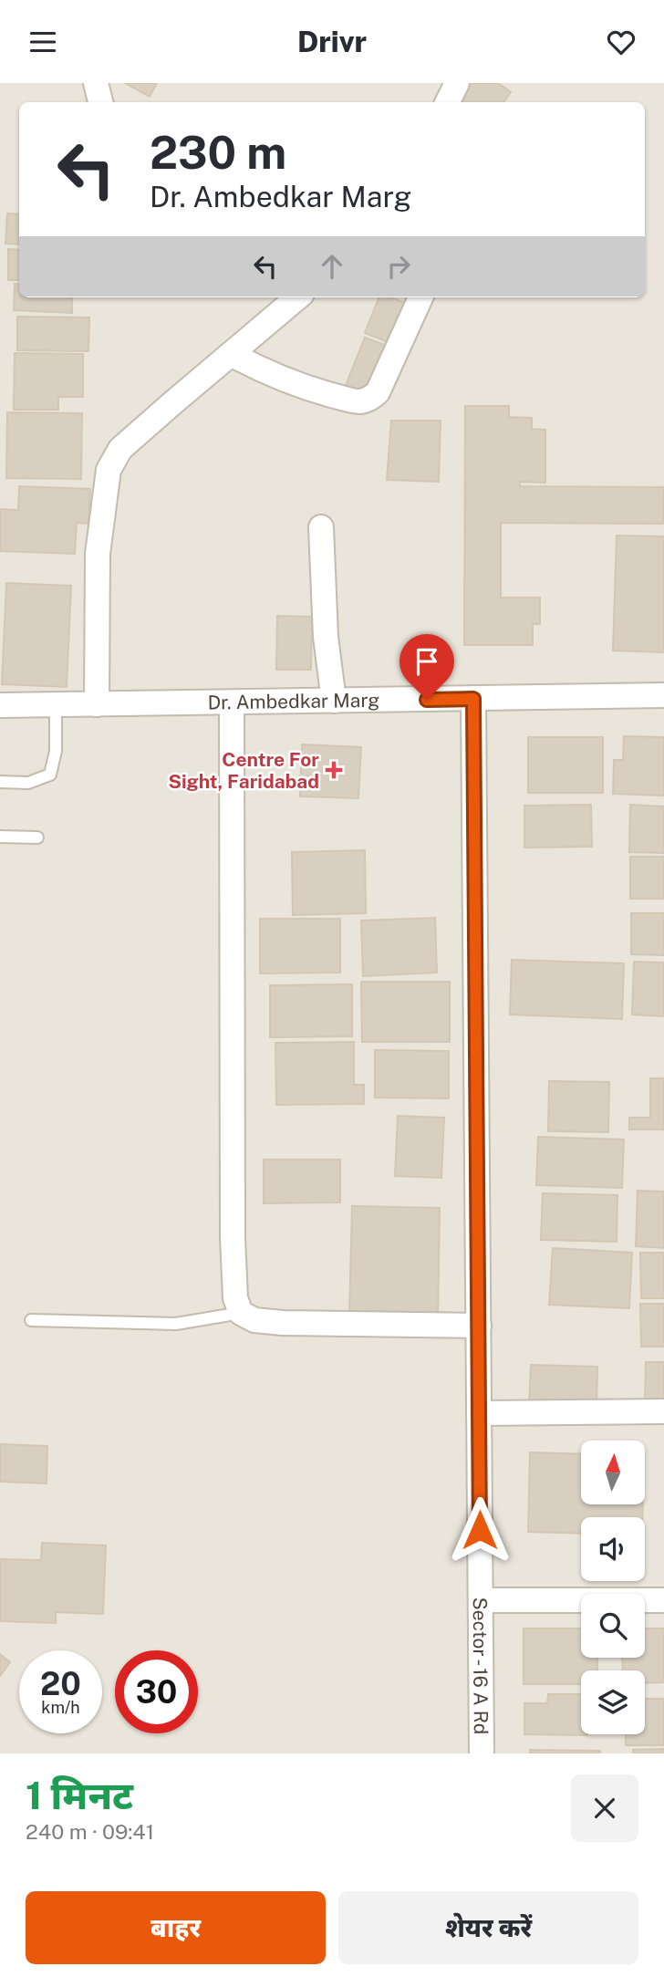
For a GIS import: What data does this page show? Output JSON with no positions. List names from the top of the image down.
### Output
{
  "streets": {
    "street": ["Dr. Ambedkar Marg", "Sector - 16 A Rd"]
  },
  "crossings": [
    ["Dr. Ambedkar Marg", "Sector - 16 A Rd"]
  ],
  "places": {
    "health": ["Centre For Sight, Faridabad"]
  },
  "north": "top",
  "page": {
    "header": "Drivr",
    "turn": ["230 m", "Dr. Ambedkar Marg"],
    "speed": "20 km/h",
    "limit": "30",
    "heading": ["1 मिनट", "240 m · 09:41"],
    "buttons": ["बाहर", "शेयर करें"]
  }
}
